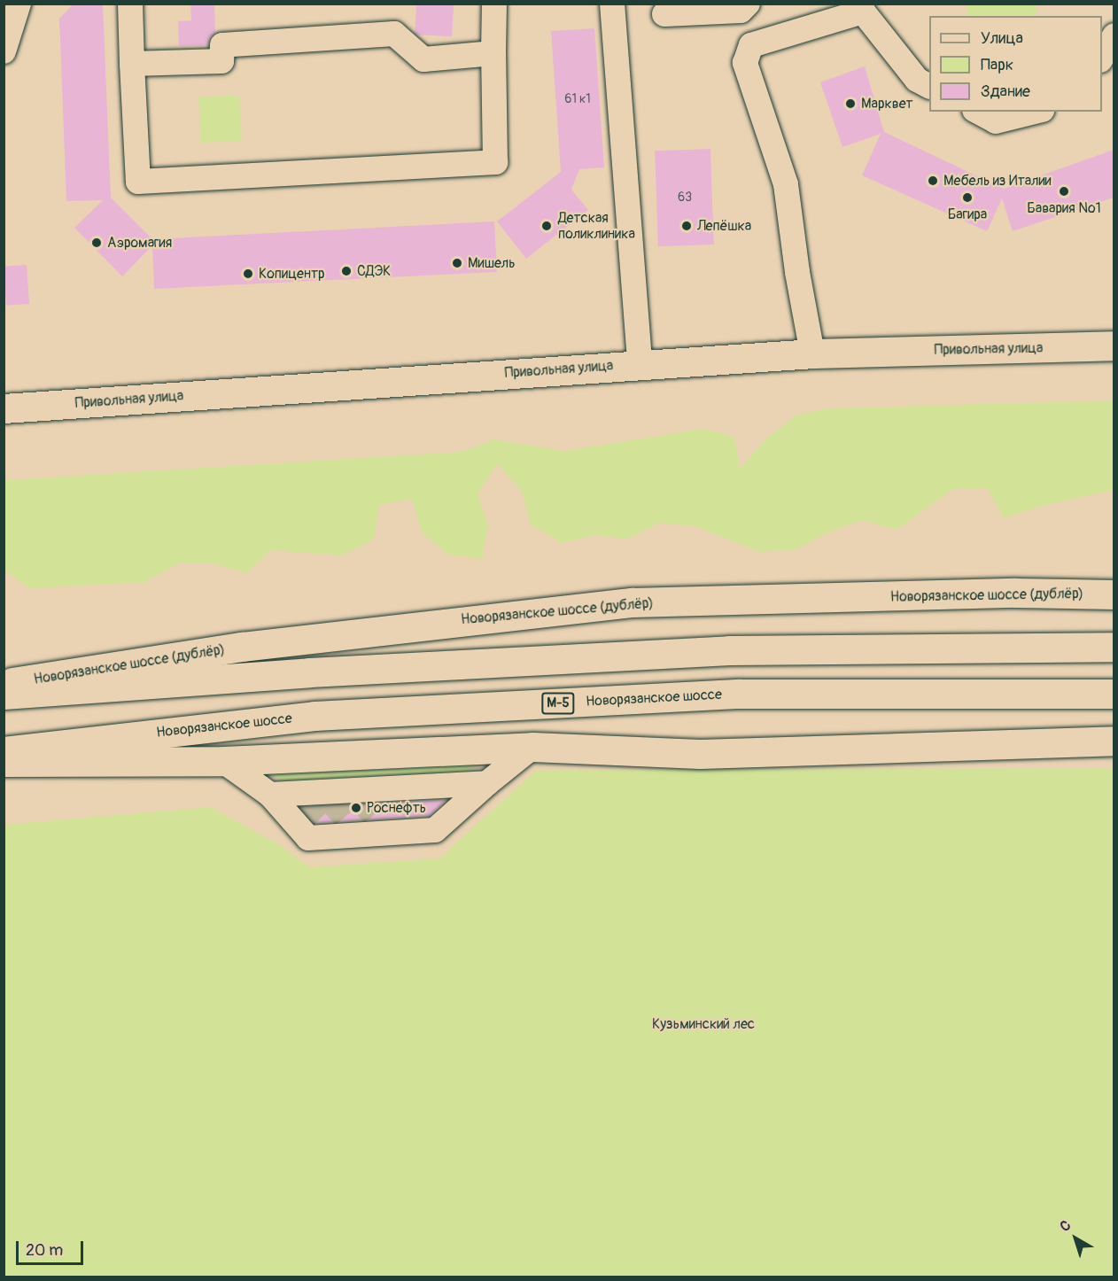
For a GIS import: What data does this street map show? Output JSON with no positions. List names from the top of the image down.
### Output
{
  "streets": {
    "main road": [
      "Привольная улица",
      "Новорязанское шоссе (дублёр)",
      "Новорязанское шоссе",
      "М-5"
    ]
  },
  "parks": ["Кузьминский лес"],
  "places": [
    "Марквет",
    "Мебель из Италии",
    "Бавария №1",
    "Багира",
    "Детская поликлиника",
    "Лепёшка",
    "Аэромагия",
    "Мишель",
    "СДЭК",
    "Копицентр",
    "Роснефть"
  ],
  "house_numbers": ["61 к1", "63"],
  "legend": ["Улица", "Парк", "Здание"],
  "scale_bar": "20 m",
  "north": "top left"
}
